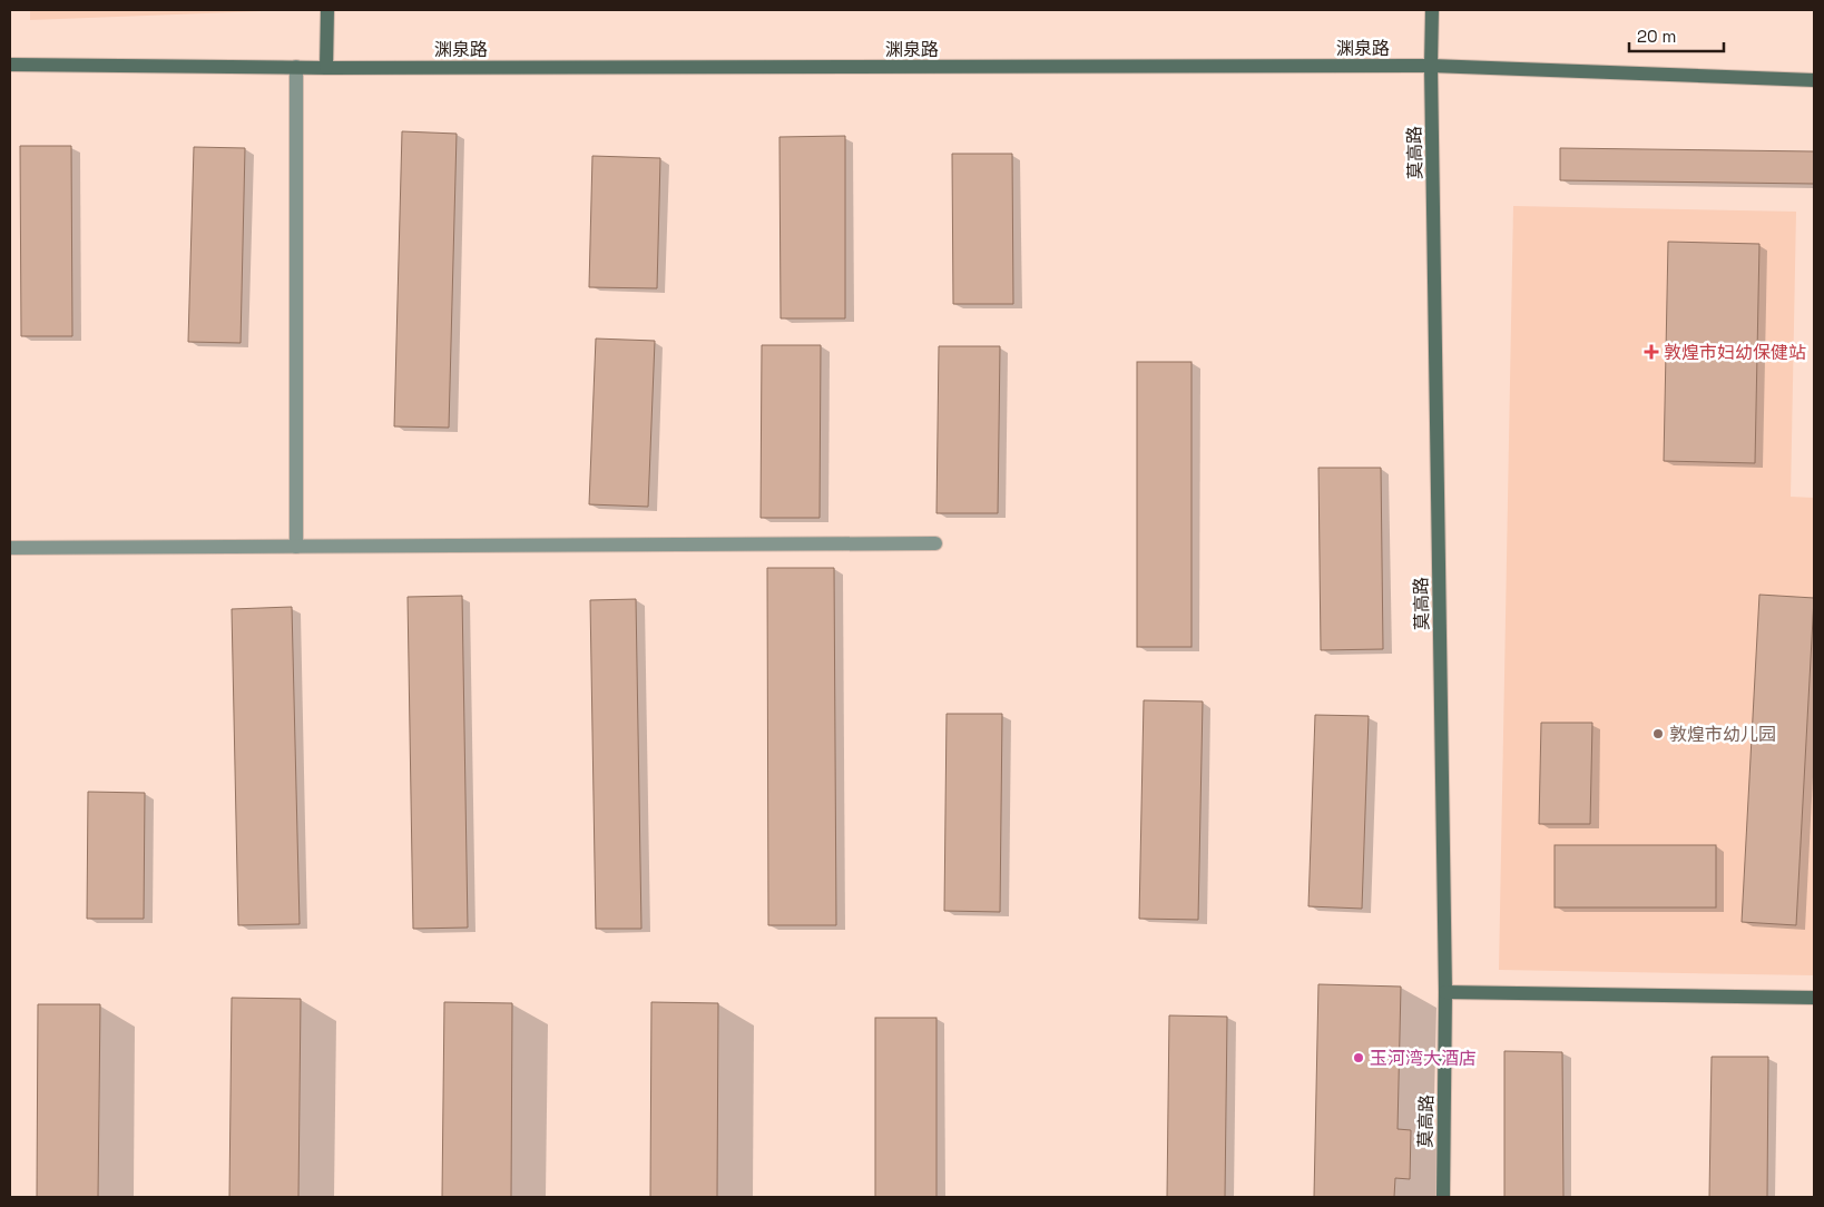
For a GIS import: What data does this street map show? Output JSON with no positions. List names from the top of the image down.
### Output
{
  "streets": {
    "street": ["渊泉路", "莫高路"]
  },
  "crossings": [
    ["渊泉路", "莫高路"]
  ],
  "places": {
    "health": ["敦煌市妇幼保健站"],
    "other": ["敦煌市幼儿园", "玉河湾大酒店"]
  },
  "scale_bar": "20 m"
}
